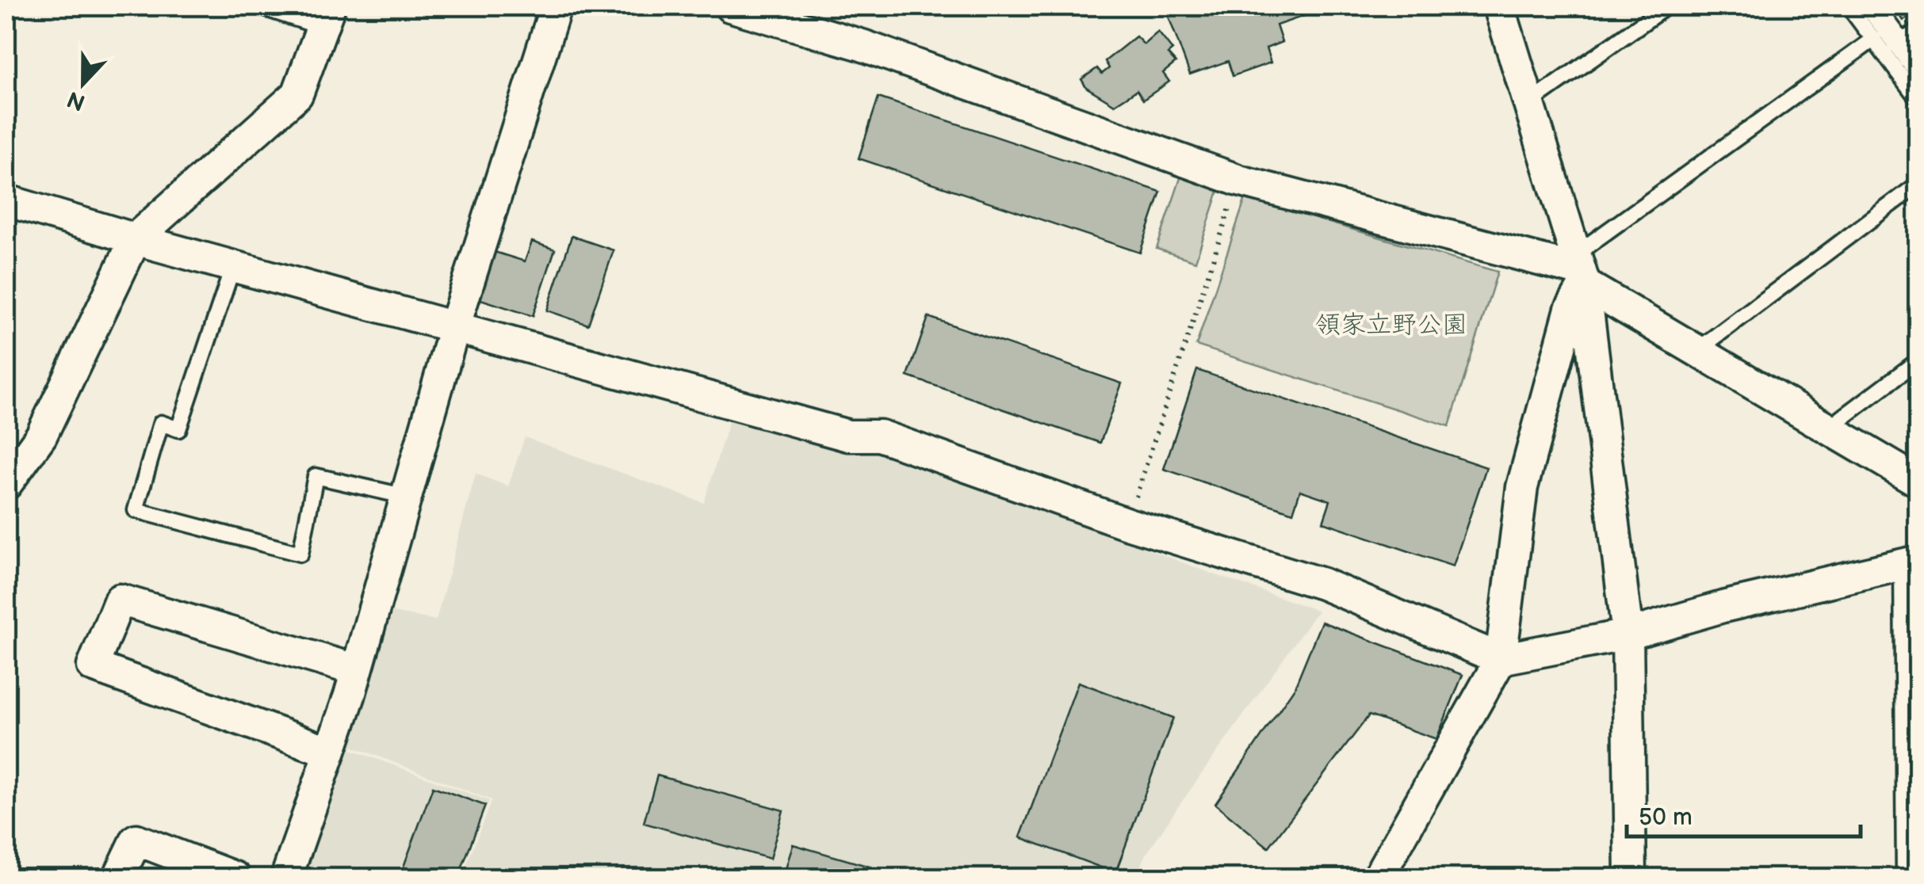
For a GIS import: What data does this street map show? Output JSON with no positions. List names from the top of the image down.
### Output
{
  "parks": ["領家立野公園"],
  "scale_bar": "50 m",
  "north": "bottom"
}
